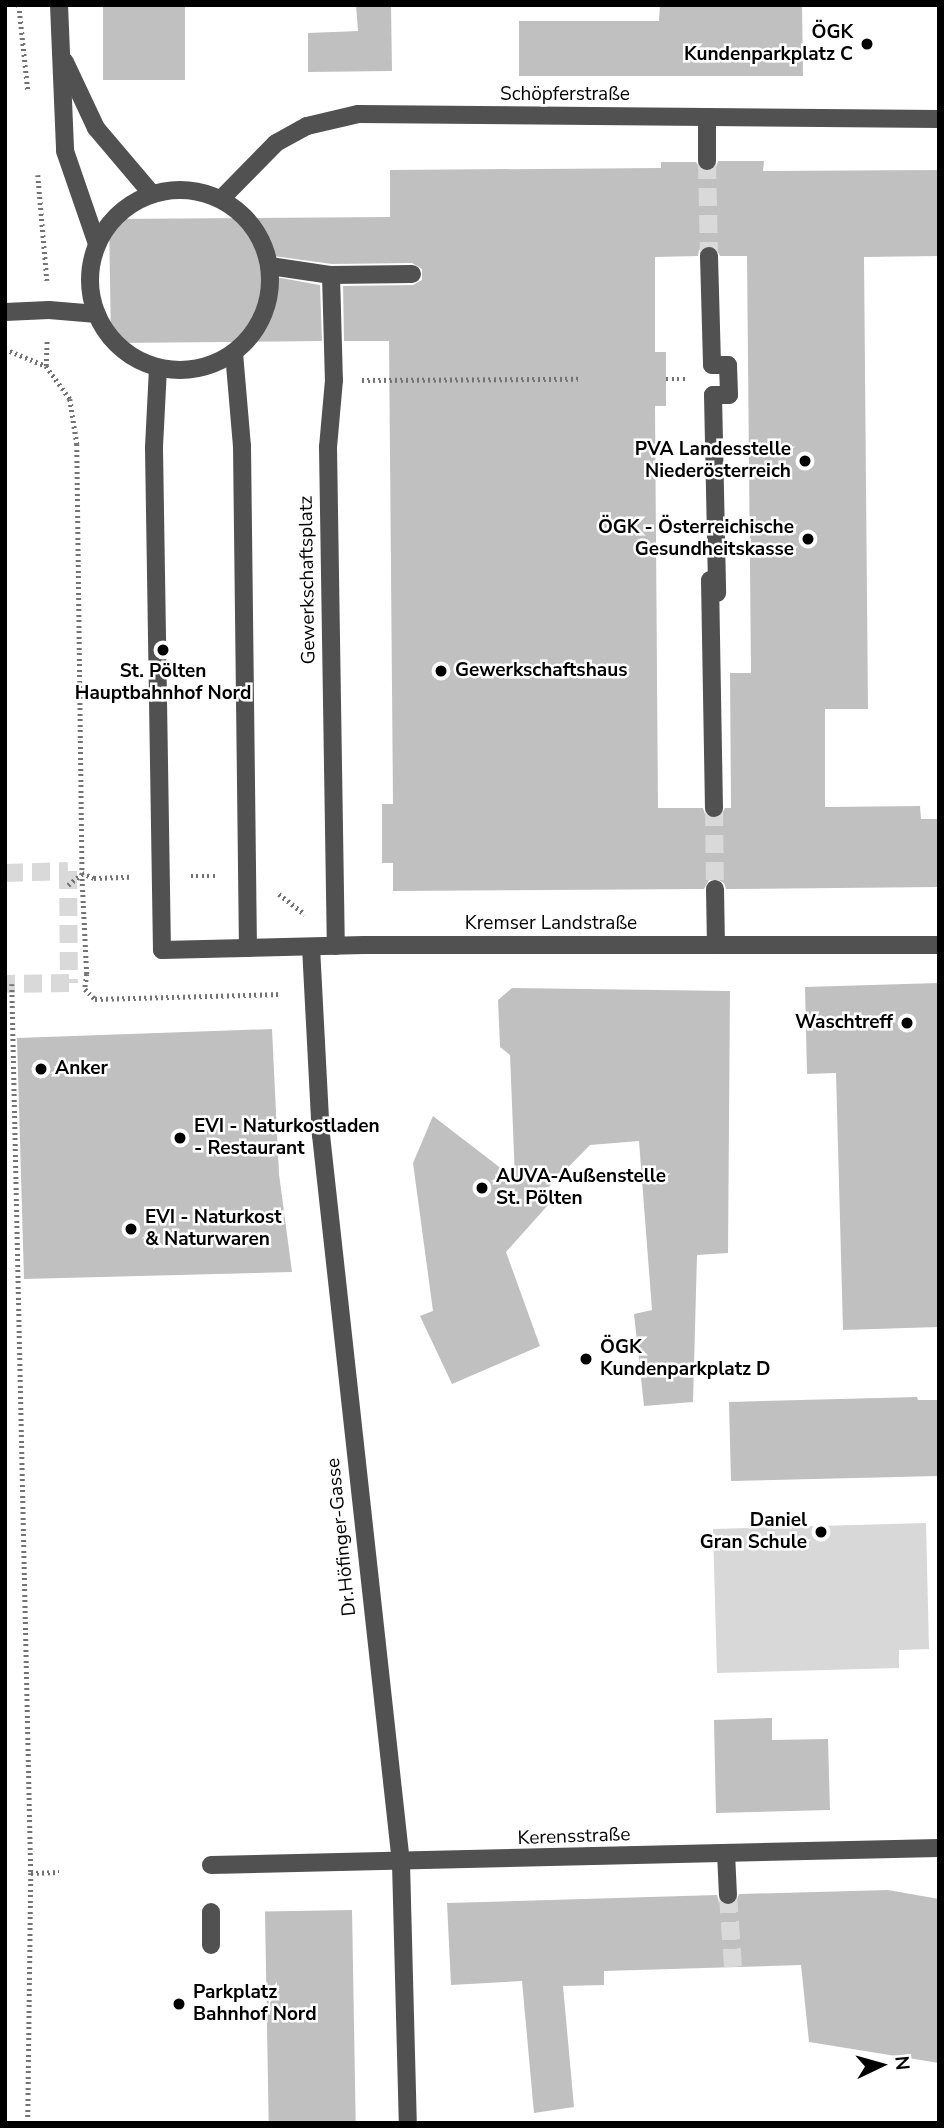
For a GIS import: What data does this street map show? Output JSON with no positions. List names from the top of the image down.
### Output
{
  "streets": {
    "street": [
      "Schöpferstraße",
      "Gewerkschaftsplatz",
      "Kremser Landstraße",
      "Dr.Höfinger-Gasse",
      "Kerensstraße"
    ]
  },
  "crossings": [
    ["Schöpferstraße", "Kremser Landstraße"],
    ["Gewerkschaftsplatz", "Kremser Landstraße"],
    ["Kremser Landstraße", "Dr.Höfinger-Gasse"],
    ["Dr.Höfinger-Gasse", "Kerensstraße"]
  ],
  "places": [
    "ÖGK Kundenparkplatz C",
    "PVA Landesstelle Niederösterreich",
    "ÖGK - Österreichische Gesundheitskasse",
    "St. Pölten Hauptbahnhof Nord",
    "Gewerkschaftshaus",
    "Waschtreff",
    "Anker",
    "EVI - Naturkostladen - Restaurant",
    "AUVA-Außenstelle St. Pölten",
    "EVI - Naturkost & Naturwaren",
    "ÖGK Kundenparkplatz D",
    "Daniel Gran Schule",
    "Parkplatz Bahnhof Nord"
  ],
  "north": "right"
}
